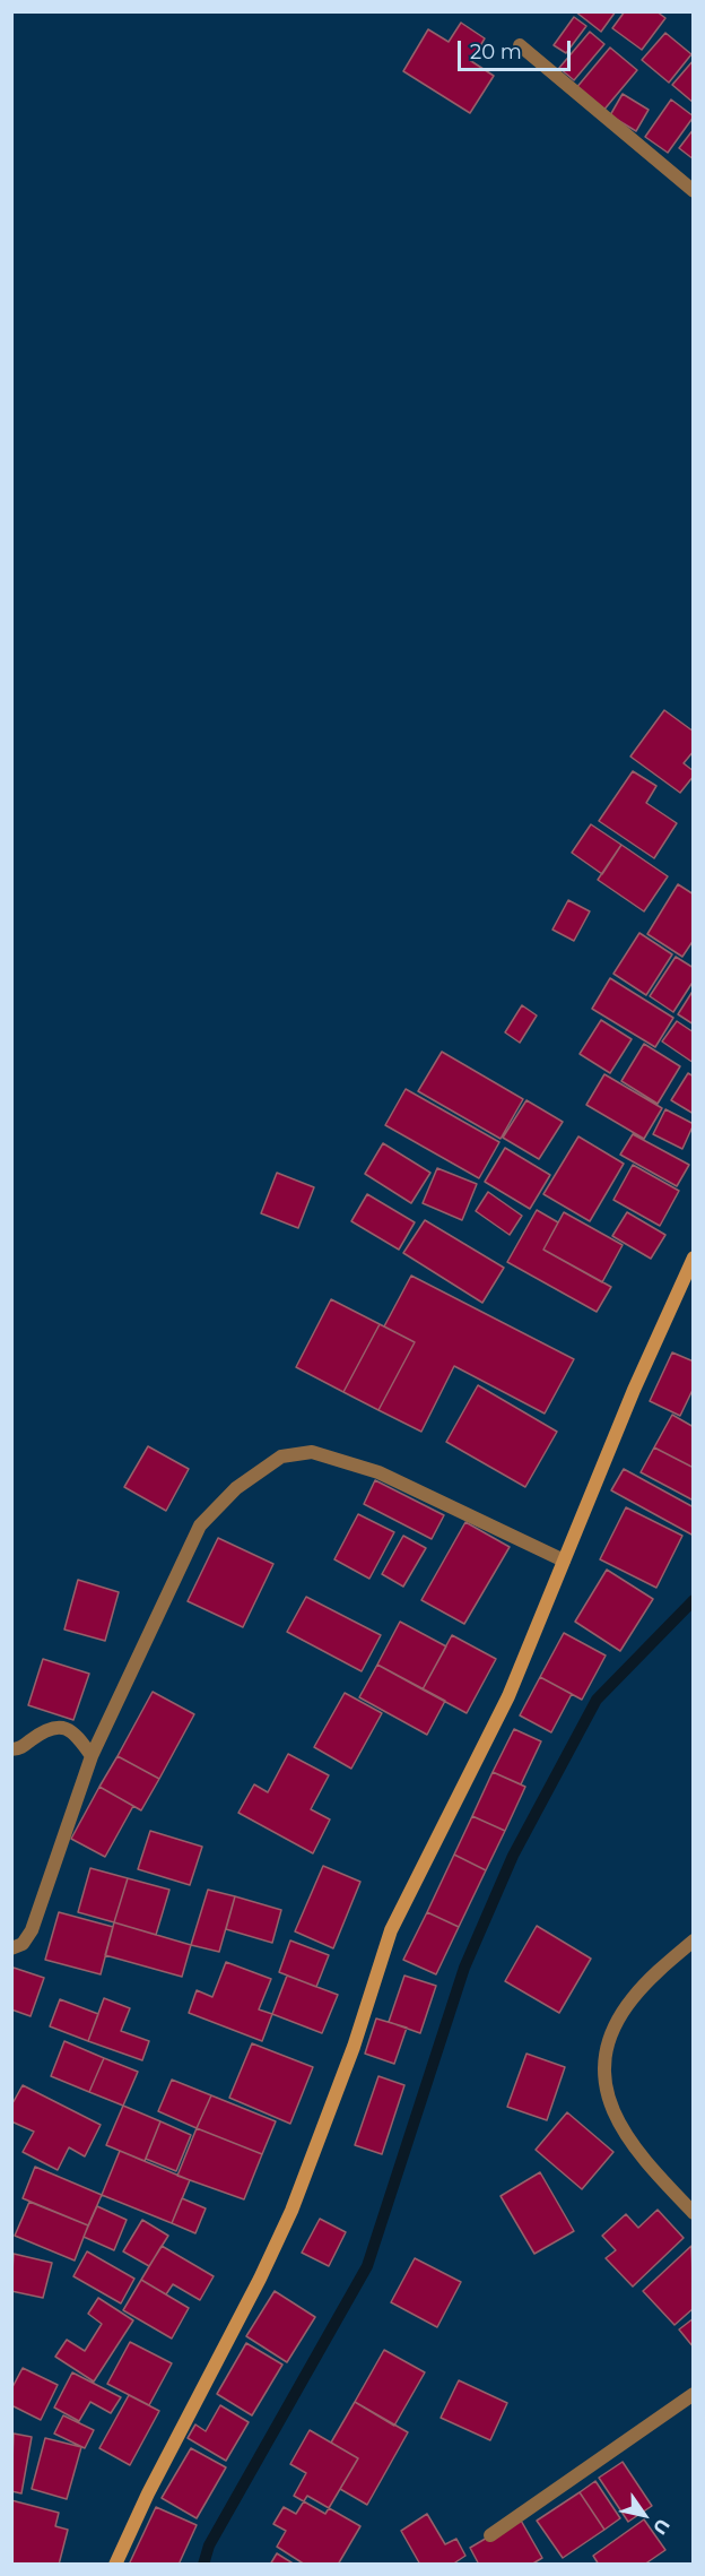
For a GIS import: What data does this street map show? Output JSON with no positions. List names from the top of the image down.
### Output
{
  "scale_bar": "20 m",
  "north": "bottom right"
}
